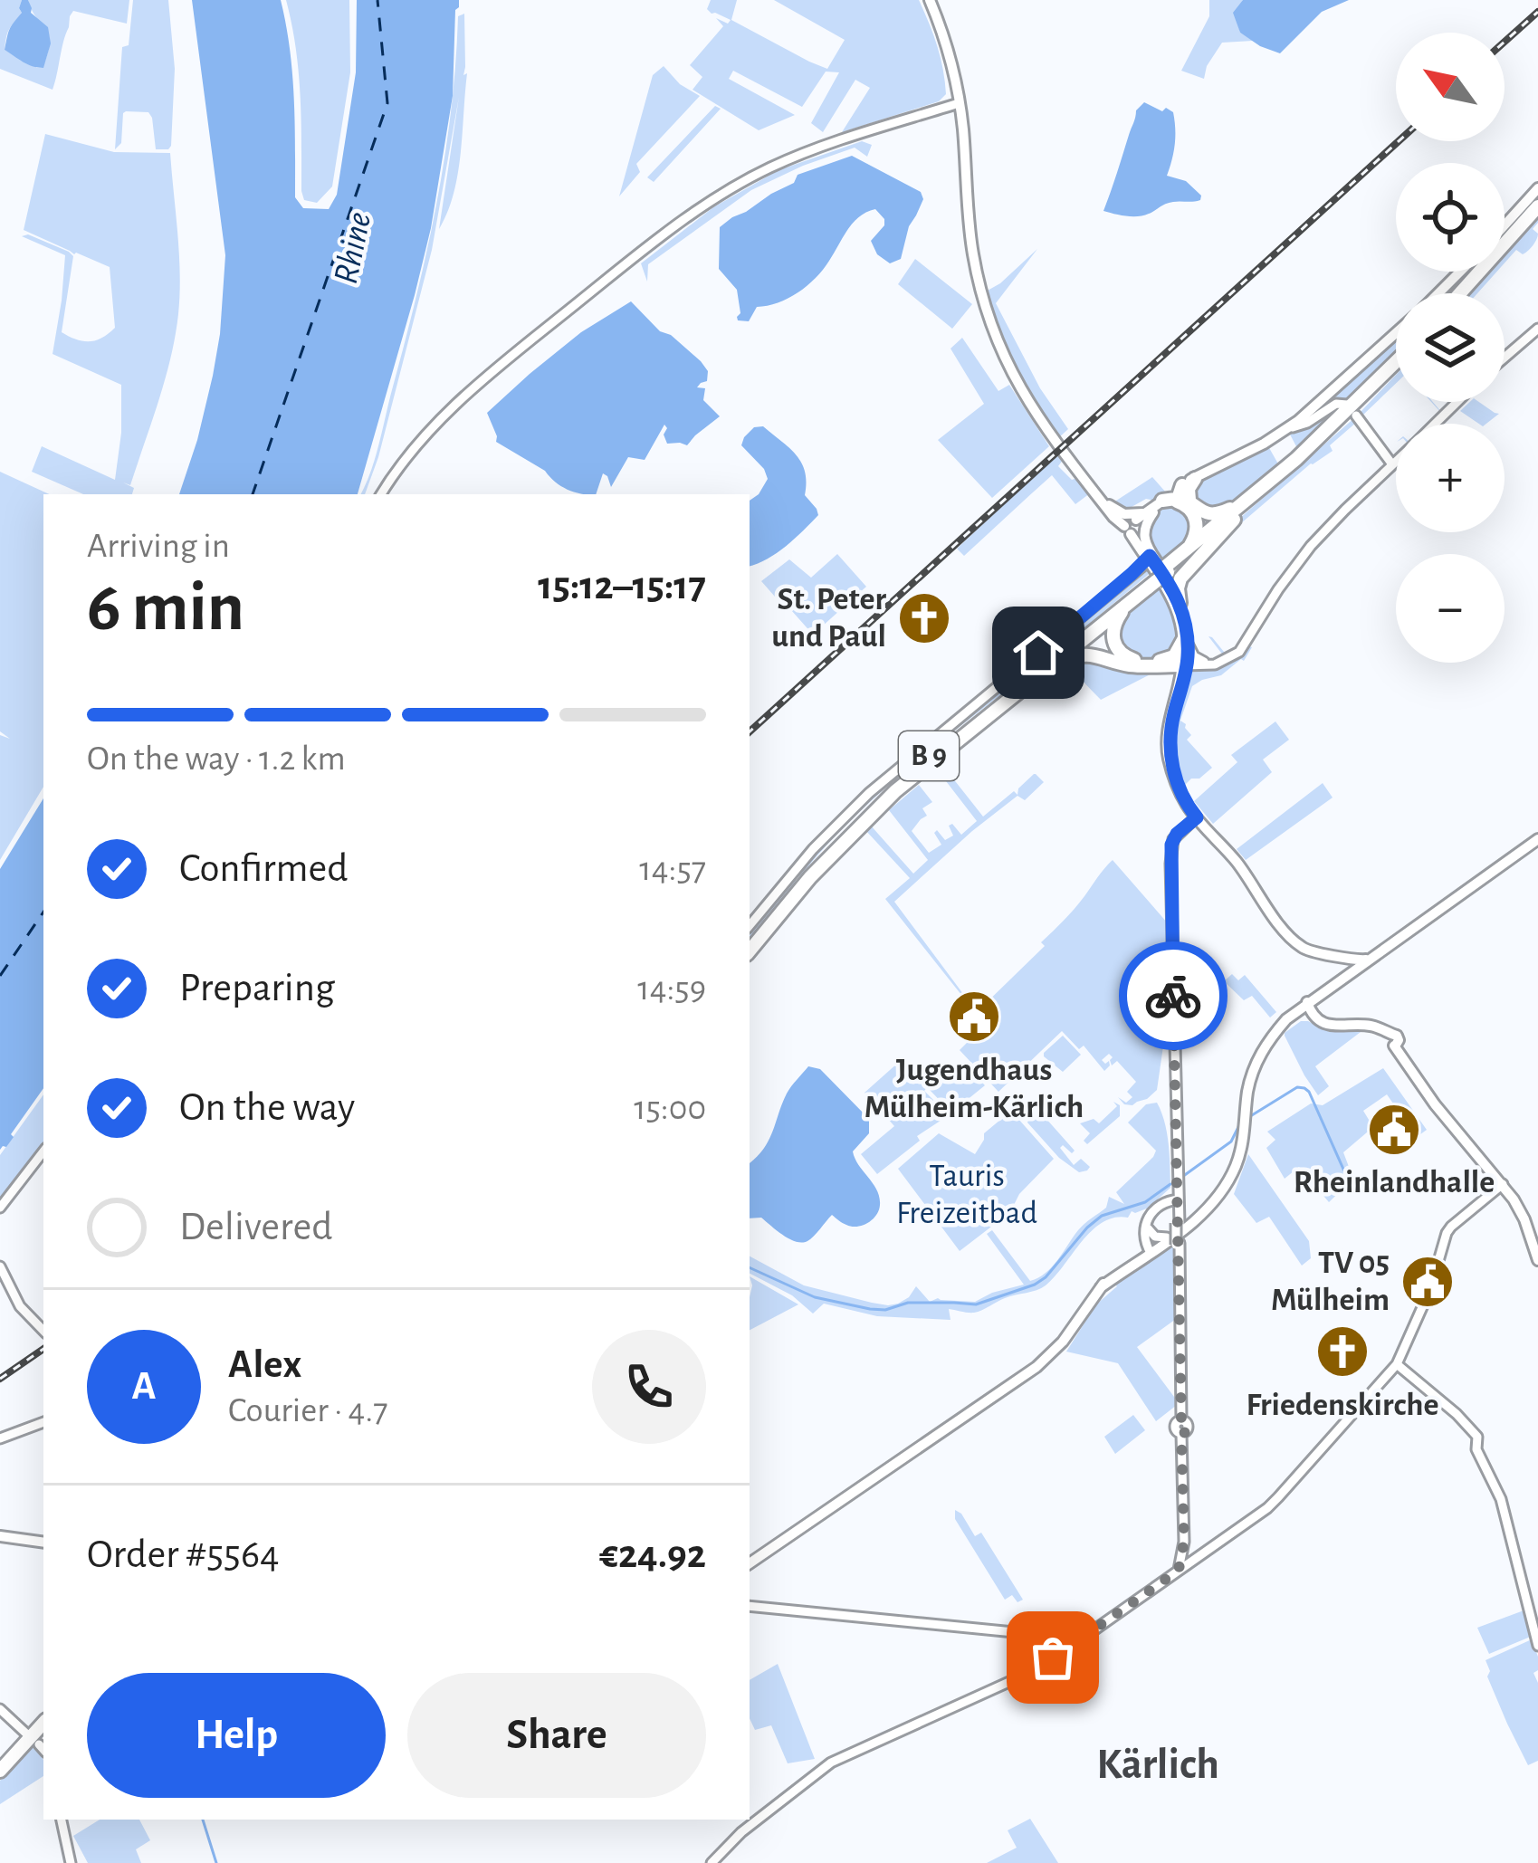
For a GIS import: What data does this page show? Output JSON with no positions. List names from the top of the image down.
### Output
{
  "streets": {
    "highway": ["B 9"]
  },
  "districts": ["Kärlich"],
  "water": ["Rhine"],
  "parks": ["Tauris Freizeitbad"],
  "places": {
    "church": ["St. Peter und Paul", "Friedenskirche"],
    "public building": ["Jugendhaus Mülheim-Kärlich", "Rheinlandhalle", "TV 05 Mülheim"]
  },
  "north": "top left",
  "page": {
    "map_buttons": ["+", "−"],
    "heading": ["6 min", "Arriving in", "15:12–15:17"],
    "panel": [
      "Alex",
      "Courier · 4.7",
      "Order #5564",
      "€24.92"
    ],
    "bar": "On the way · 1.2 km",
    "list": [
      ["Confirmed", "14:57"],
      ["Preparing", "14:59"],
      ["On the way", "15:00"],
      "Delivered"
    ],
    "round": "A",
    "buttons": ["Help", "Share"]
  }
}
